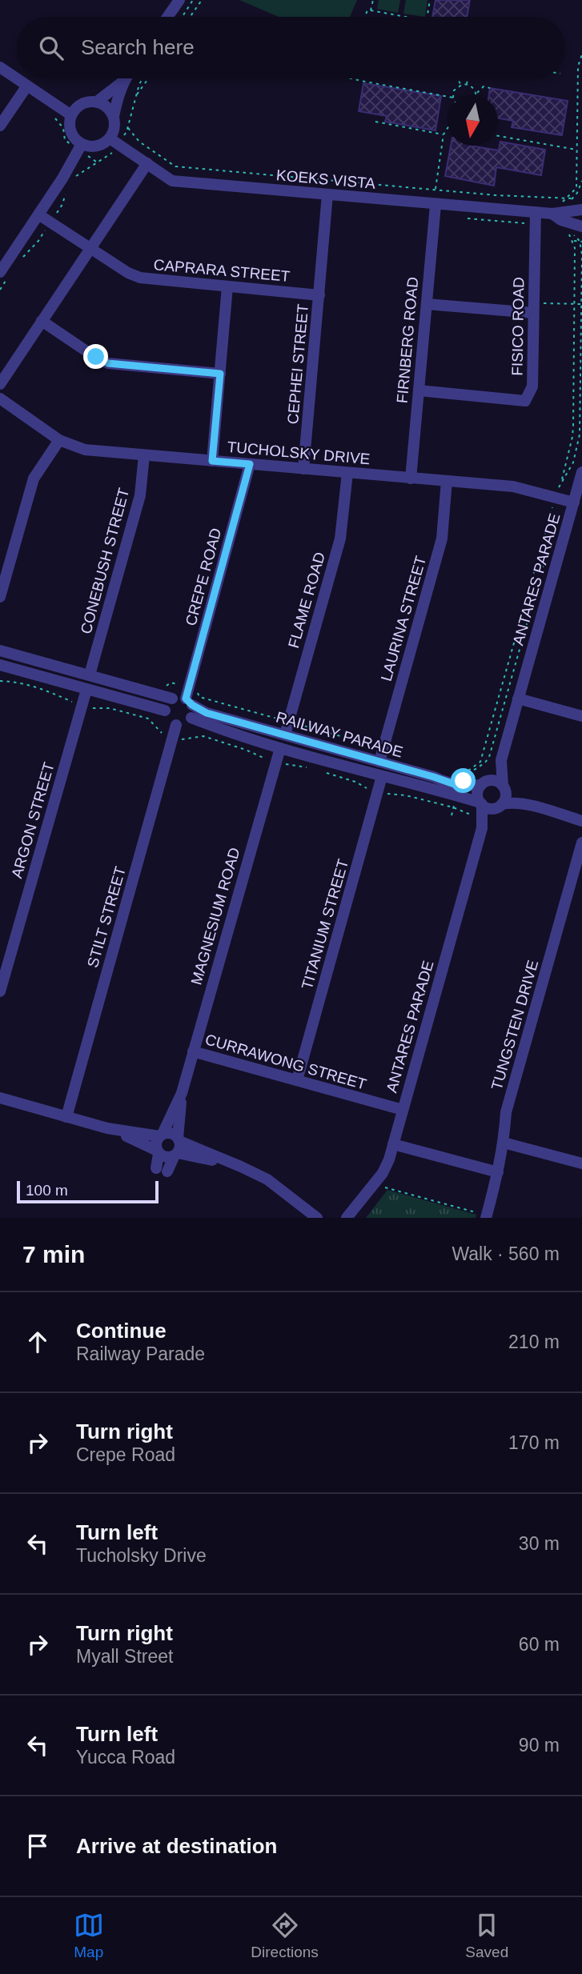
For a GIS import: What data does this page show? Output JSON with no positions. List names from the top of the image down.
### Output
{
  "streets": {
    "street": [
      "KOEKS VISTA",
      "CAPRARA STREET",
      "FISICO ROAD",
      "FIRNBERG ROAD",
      "CEPHEI STREET",
      "TUCHOLSKY DRIVE",
      "CONEBUSH STREET",
      "CREPE ROAD",
      "ANTARES PARADE",
      "FLAME ROAD",
      "LAURINA STREET",
      "RAILWAY PARADE",
      "ARGON STREET",
      "MAGNESIUM ROAD",
      "STILT STREET",
      "TITANIUM STREET",
      "TUNGSTEN DRIVE",
      "CURRAWONG STREET"
    ]
  },
  "crossings": [
    ["KOEKS VISTA", "FISICO ROAD"],
    ["KOEKS VISTA", "FIRNBERG ROAD"],
    ["KOEKS VISTA", "CEPHEI STREET"],
    ["CAPRARA STREET", "CEPHEI STREET"],
    ["FISICO ROAD", "FIRNBERG ROAD"],
    ["FIRNBERG ROAD", "TUCHOLSKY DRIVE"],
    ["CEPHEI STREET", "TUCHOLSKY DRIVE"],
    ["TUCHOLSKY DRIVE", "CONEBUSH STREET"],
    ["TUCHOLSKY DRIVE", "CREPE ROAD"],
    ["TUCHOLSKY DRIVE", "ANTARES PARADE"],
    ["TUCHOLSKY DRIVE", "FLAME ROAD"],
    ["TUCHOLSKY DRIVE", "LAURINA STREET"],
    ["CREPE ROAD", "RAILWAY PARADE"],
    ["CREPE ROAD", "STILT STREET"],
    ["ANTARES PARADE", "RAILWAY PARADE"],
    ["ANTARES PARADE", "CURRAWONG STREET"],
    ["FLAME ROAD", "RAILWAY PARADE"],
    ["LAURINA STREET", "RAILWAY PARADE"],
    ["RAILWAY PARADE", "MAGNESIUM ROAD"],
    ["RAILWAY PARADE", "STILT STREET"],
    ["RAILWAY PARADE", "TITANIUM STREET"],
    ["MAGNESIUM ROAD", "CURRAWONG STREET"],
    ["TITANIUM STREET", "CURRAWONG STREET"]
  ],
  "scale_bar": "100 m",
  "north": "bottom",
  "page": {
    "search": "Search here",
    "scale": "100 m",
    "heading": ["7 min", "Walk · 560 m"],
    "list": [
      ["Continue", "Railway Parade", "210 m"],
      ["Turn right", "Crepe Road", "170 m"],
      ["Turn left", "Tucholsky Drive", "30 m"],
      ["Turn right", "Myall Street", "60 m"],
      ["Turn left", "Yucca Road", "90 m"],
      "Arrive at destination"
    ],
    "nav": ["Map", "Directions", "Saved"]
  }
}
